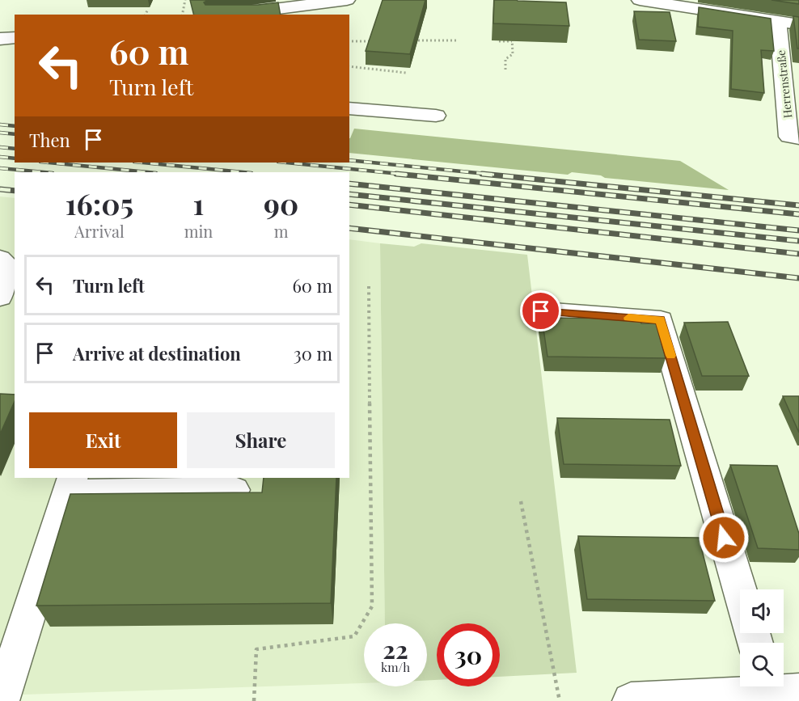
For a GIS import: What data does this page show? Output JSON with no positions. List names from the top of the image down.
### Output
{
  "streets": {
    "street": ["Herrenstraße"]
  },
  "page": {
    "turn": ["60 m", "Turn left"],
    "then": "Then",
    "eta": [
      "16:05",
      "Arrival",
      "1",
      "min",
      "90",
      "m"
    ],
    "list": [
      {
        "name": "Turn left",
        "value": "60 m"
      },
      {
        "name": "Arrive at destination",
        "value": "30 m"
      }
    ],
    "buttons": ["Exit", "Share"],
    "speed": "22 km/h",
    "limit": "30"
  }
}
